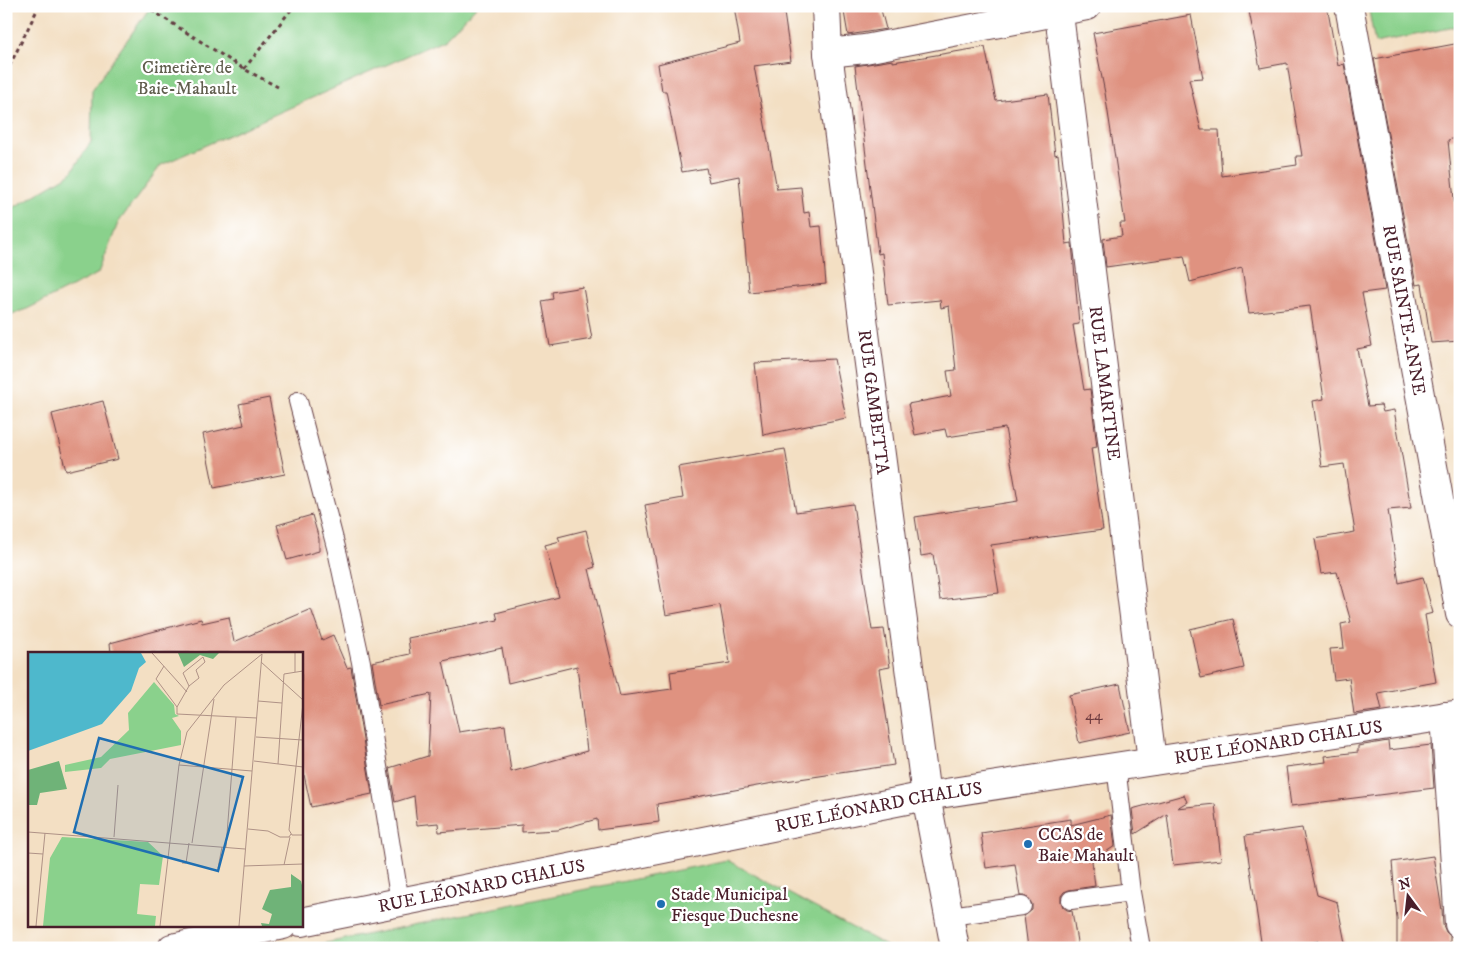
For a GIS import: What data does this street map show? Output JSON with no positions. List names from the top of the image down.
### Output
{
  "streets": {
    "street": [
      "RUE SAINTE-ANNE",
      "RUE LAMARTINE",
      "RUE GAMBETTA",
      "RUE LÉONARD CHALUS"
    ]
  },
  "crossings": [
    ["RUE LAMARTINE", "RUE LÉONARD CHALUS"],
    ["RUE GAMBETTA", "RUE LÉONARD CHALUS"]
  ],
  "parks": ["Cimetière de Baie-Mahault"],
  "places": ["CCAS de Baie Mahault", "Stade Municipal Fiesque Duchesne"],
  "house_numbers": ["44"],
  "north": "top"
}
